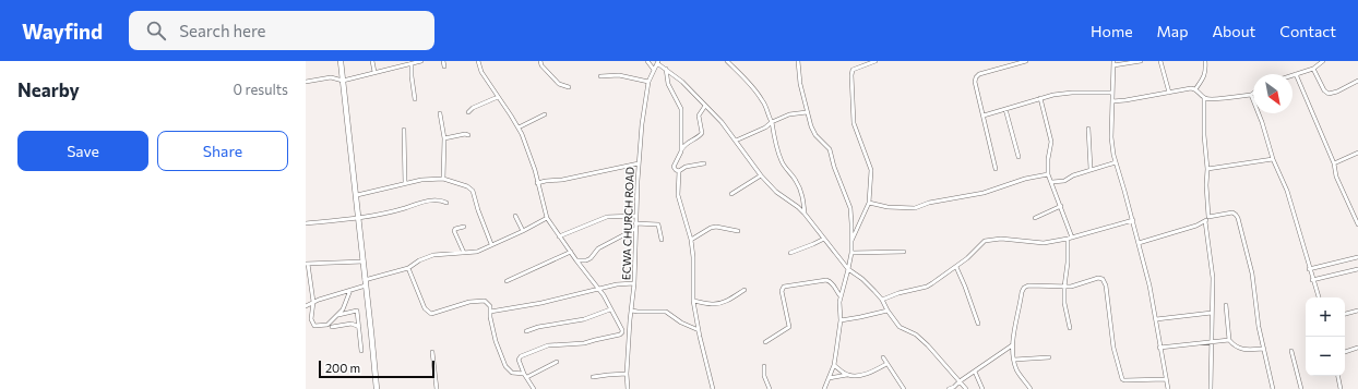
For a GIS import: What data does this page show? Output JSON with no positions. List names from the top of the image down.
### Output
{
  "streets": {
    "street": ["ECWA CHURCH ROAD"]
  },
  "scale_bar": "200 m",
  "north": "bottom right",
  "page": {
    "header": "Wayfind",
    "search": "Search here",
    "nav": [
      "Home",
      "Map",
      "About",
      "Contact"
    ],
    "heading": ["Nearby", "0 results"],
    "buttons": ["Save", "Share"],
    "map_buttons": ["+", "−"],
    "scale": "200 m"
  }
}
